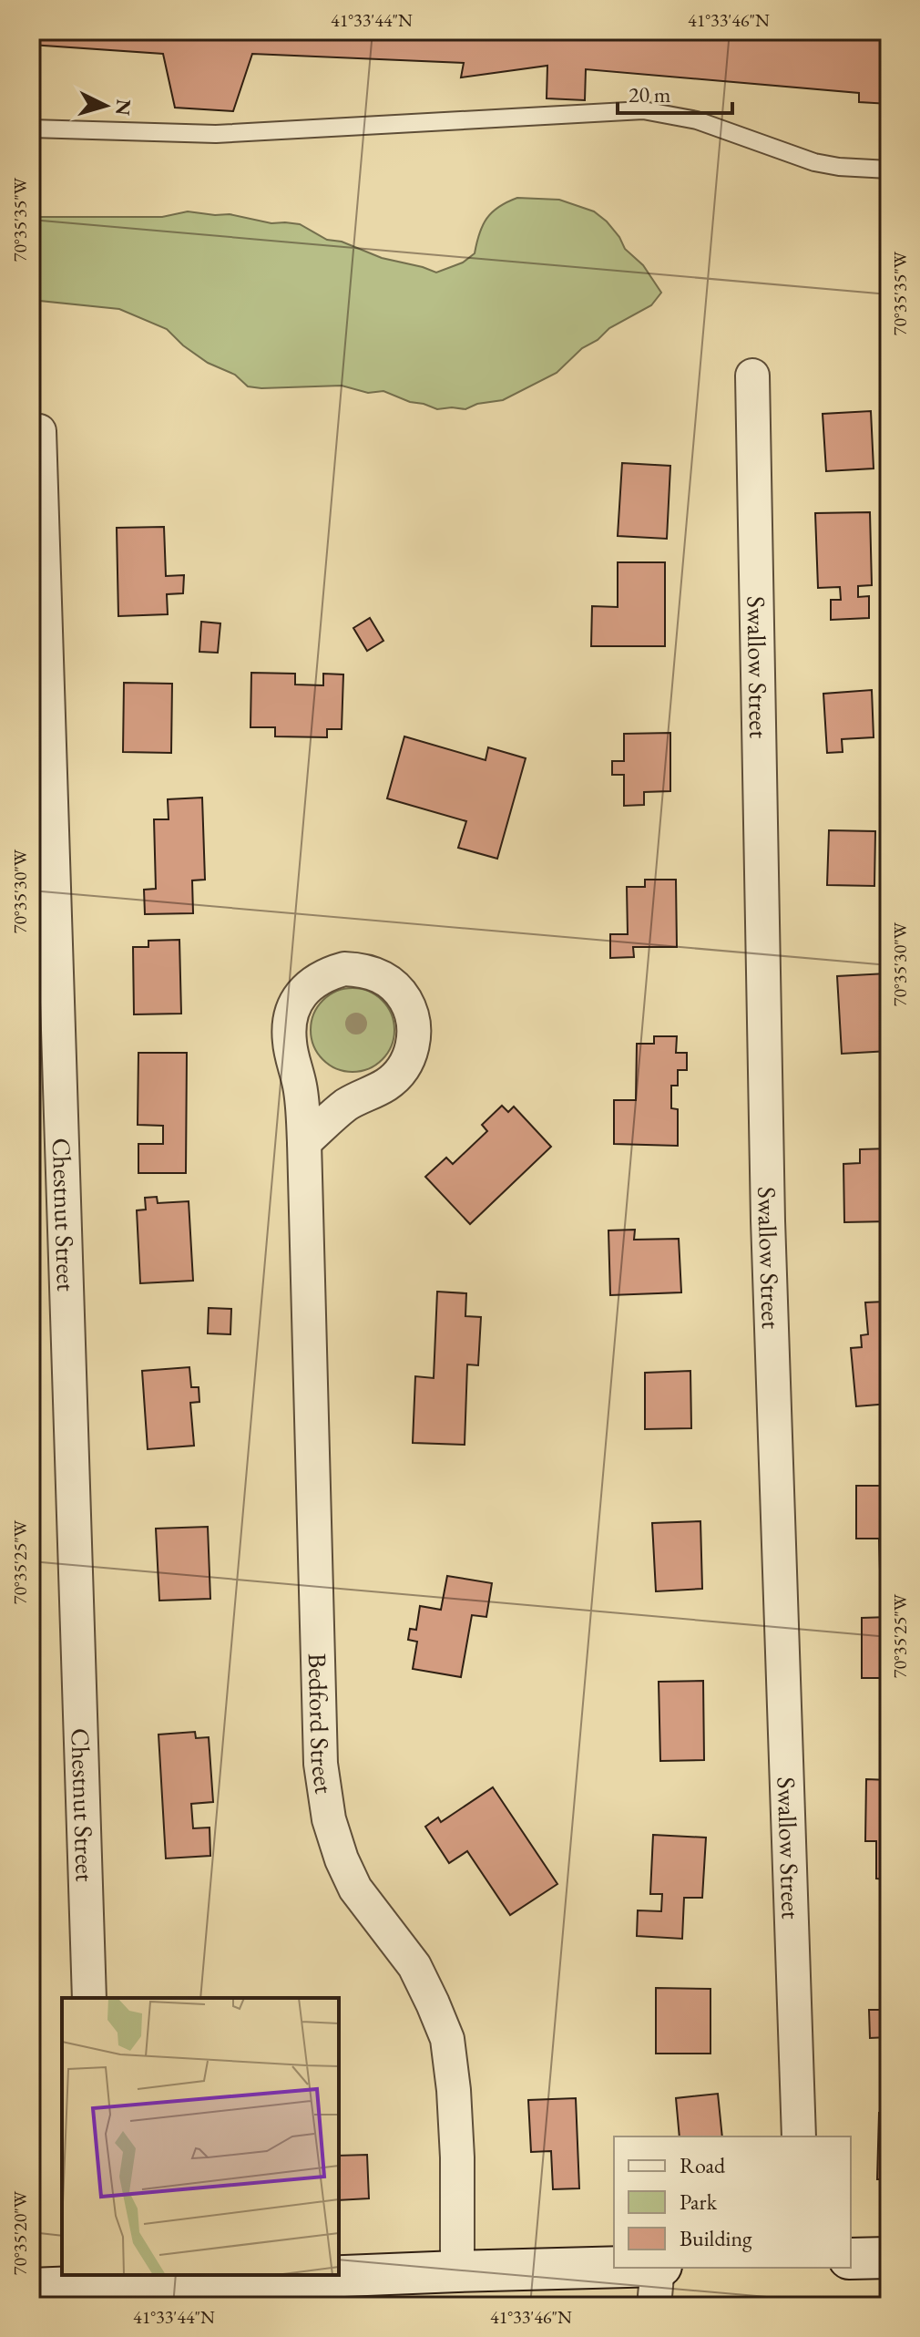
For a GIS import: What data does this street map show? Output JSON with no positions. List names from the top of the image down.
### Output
{
  "streets": {
    "street": ["Swallow Street", "Chestnut Street", "Bedford Street"]
  },
  "legend": ["Road", "Park", "Building"],
  "scale_bar": "20 m",
  "north": "right",
  "coordinates": [
    "41°33'44\"N",
    "41°33'46\"N",
    "70°35'35\"W",
    "70°35'30\"W",
    "70°35'25\"W",
    "70°35'20\"W"
  ]
}
